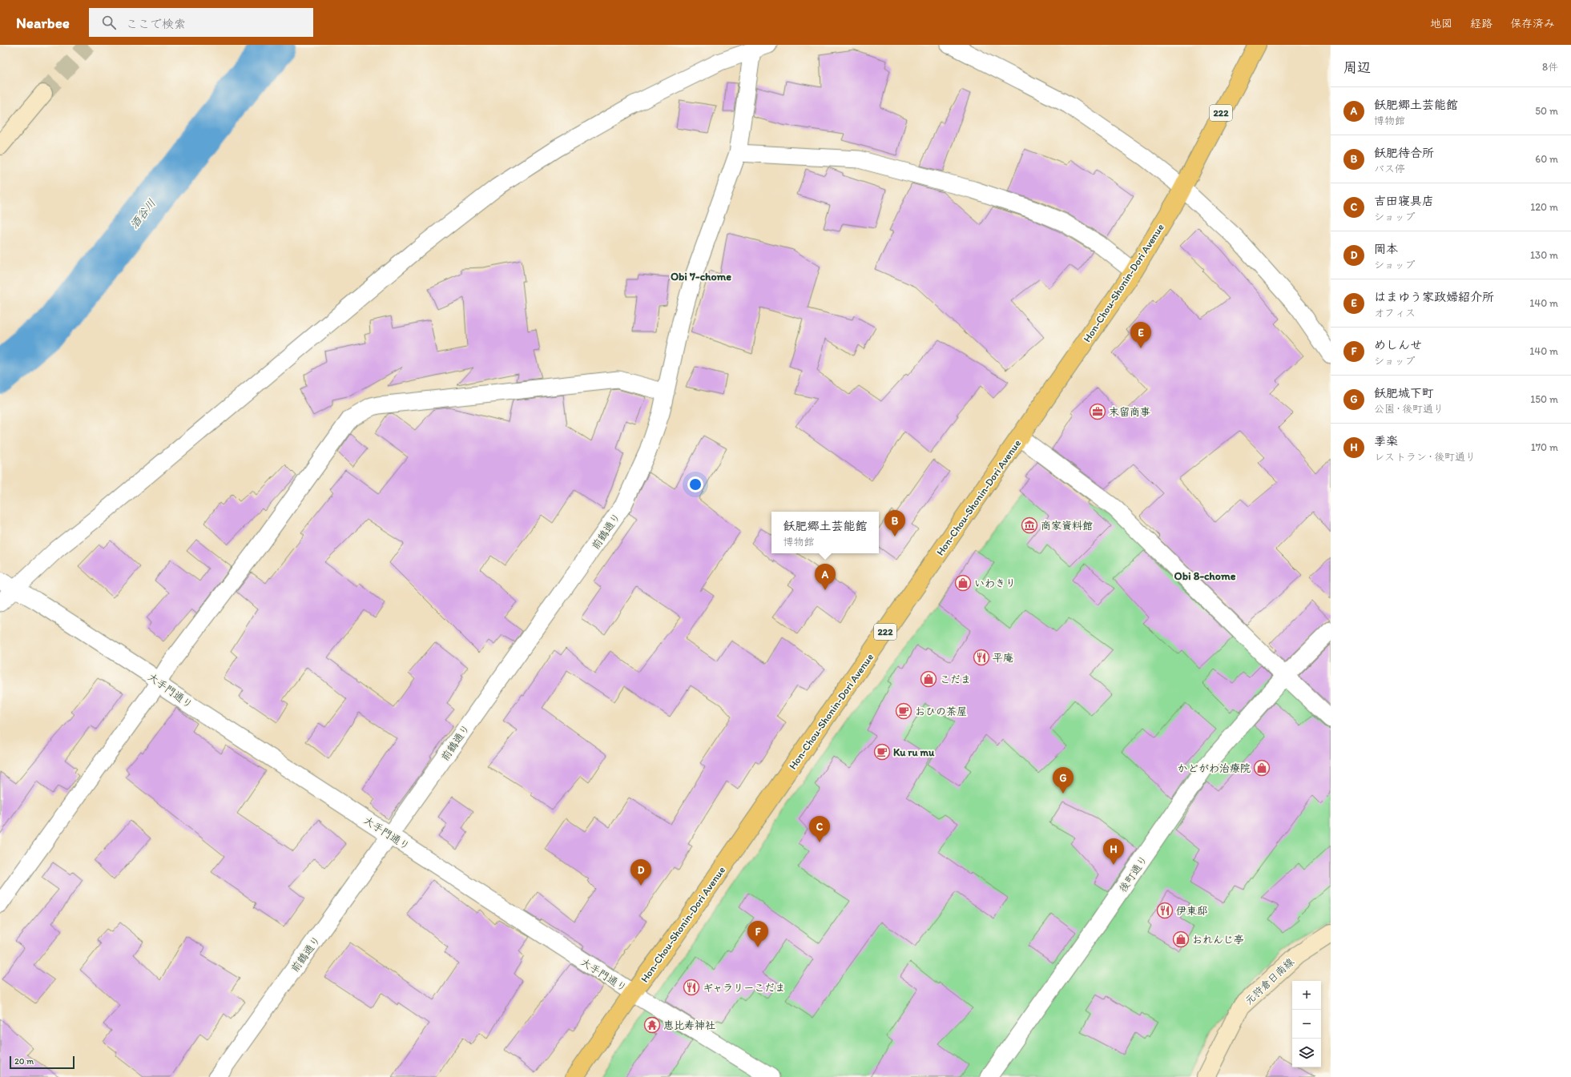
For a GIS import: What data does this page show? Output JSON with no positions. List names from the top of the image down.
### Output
{
  "streets": {
    "highway": ["222", "Hon-Chou-Shonin-Dori Avenue"],
    "main road": ["元狩倉日南線"],
    "street": ["前鶴通り", "大手門通り", "後町通り"]
  },
  "crossings": [
    ["222", "Hon-Chou-Shonin-Dori Avenue"],
    ["Hon-Chou-Shonin-Dori Avenue", "大手門通り"],
    ["前鶴通り", "大手門通り"]
  ],
  "districts": ["Obi 7-chome", "Obi 8-chome"],
  "water": ["酒谷川"],
  "places": {
    "office": ["末留商事"],
    "museum": ["商家資料館"],
    "shop": [
      "いわきり",
      "こだま",
      "かどがわ治療院",
      "おれんじ亭"
    ],
    "restaurant": ["平庵", "伊東邸", "ギャラリーこだま"],
    "cafe": ["おひの茶屋", "Ku ru mu"],
    "temple": ["恵比寿神社"]
  },
  "scale_bar": "20 m",
  "page": {
    "header": "Nearbee",
    "search": "ここで検索",
    "nav": ["地図", "経路", "保存済み"],
    "heading": ["周辺", "8件"],
    "list": [
      {
        "mark": "A",
        "name": "飫肥郷土芸能館",
        "note": "博物館",
        "value": "50 m"
      },
      {
        "mark": "B",
        "name": "飫肥待合所",
        "note": "バス停",
        "value": "60 m"
      },
      {
        "mark": "C",
        "name": "吉田寝具店",
        "note": "ショップ",
        "value": "120 m"
      },
      {
        "mark": "D",
        "name": "岡本",
        "note": "ショップ",
        "value": "130 m"
      },
      {
        "mark": "E",
        "name": "はまゆう家政婦紹介所",
        "note": "オフィス",
        "value": "140 m"
      },
      {
        "mark": "F",
        "name": "めしんせ",
        "note": "ショップ",
        "value": "140 m"
      },
      {
        "mark": "G",
        "name": "飫肥城下町",
        "note": "公園 · 後町通り",
        "value": "150 m"
      },
      {
        "mark": "H",
        "name": "季楽",
        "note": "レストラン · 後町通り",
        "value": "170 m"
      }
    ],
    "pins": [
      "E",
      "B",
      "A",
      "G",
      "C",
      "H",
      "D",
      "F"
    ],
    "popup": ["飫肥郷土芸能館", "博物館"],
    "map_buttons": ["+", "−"],
    "scale": "20 m"
  }
}
